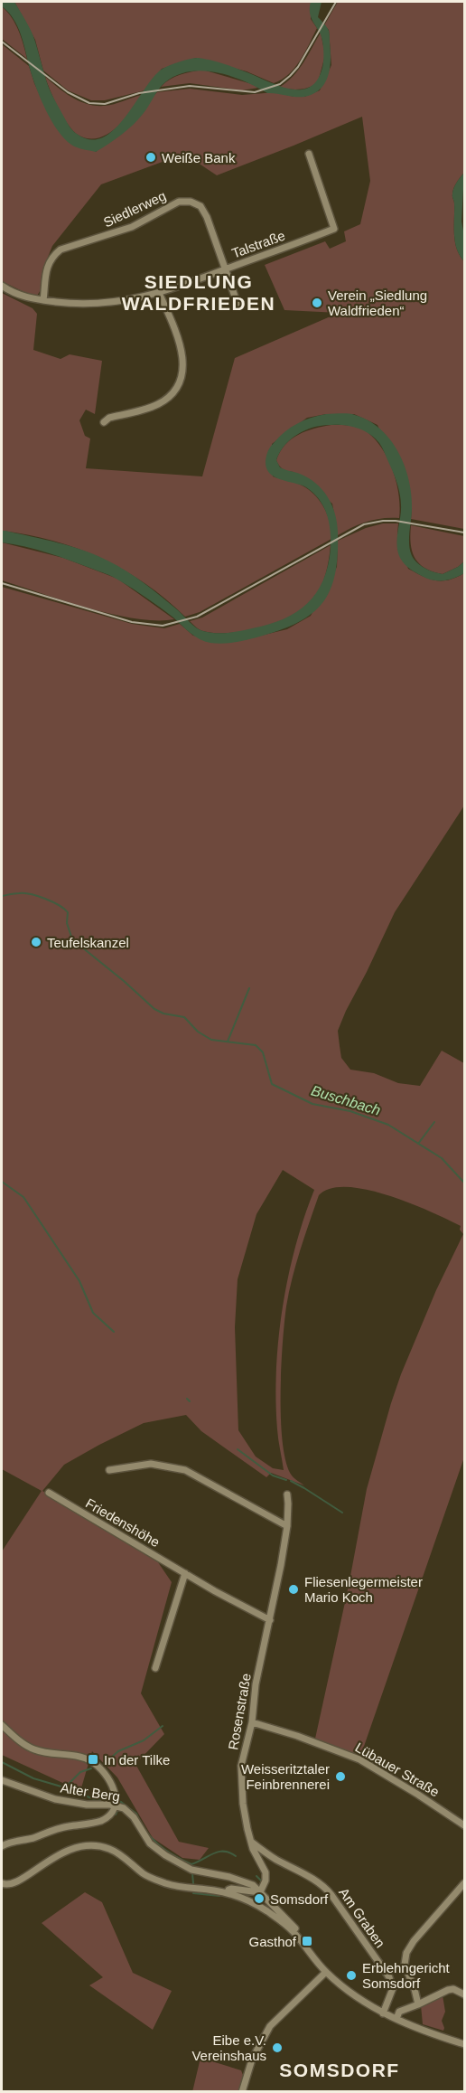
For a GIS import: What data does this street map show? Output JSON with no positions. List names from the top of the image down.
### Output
{
  "streets": {
    "street": [
      "Siedlerweg",
      "Talstraße",
      "Friedenshöhe",
      "Rosenstraße",
      "Lübauer Straße",
      "Alter Berg",
      "Am Graben"
    ]
  },
  "crossings": [
    ["Siedlerweg", "Talstraße"],
    ["Friedenshöhe", "Rosenstraße"],
    ["Rosenstraße", "Lübauer Straße"],
    ["Rosenstraße", "Alter Berg"],
    ["Rosenstraße", "Am Graben"]
  ],
  "districts": ["SIEDLUNG WALDFRIEDEN", "SOMSDORF"],
  "water": ["Buschbach"],
  "places": {
    "other": [
      "Weiße Bank",
      "Verein „Siedlung Waldfrieden“",
      "Teufelskanzel",
      "Fliesenlegermeister Mario Koch",
      "Weisseritztaler Feinbrennerei",
      "Somsdorf",
      "Erblehngericht Somsdorf",
      "Eibe e.V. Vereinshaus"
    ],
    "transit": ["In der Tilke", "Gasthof"]
  }
}
